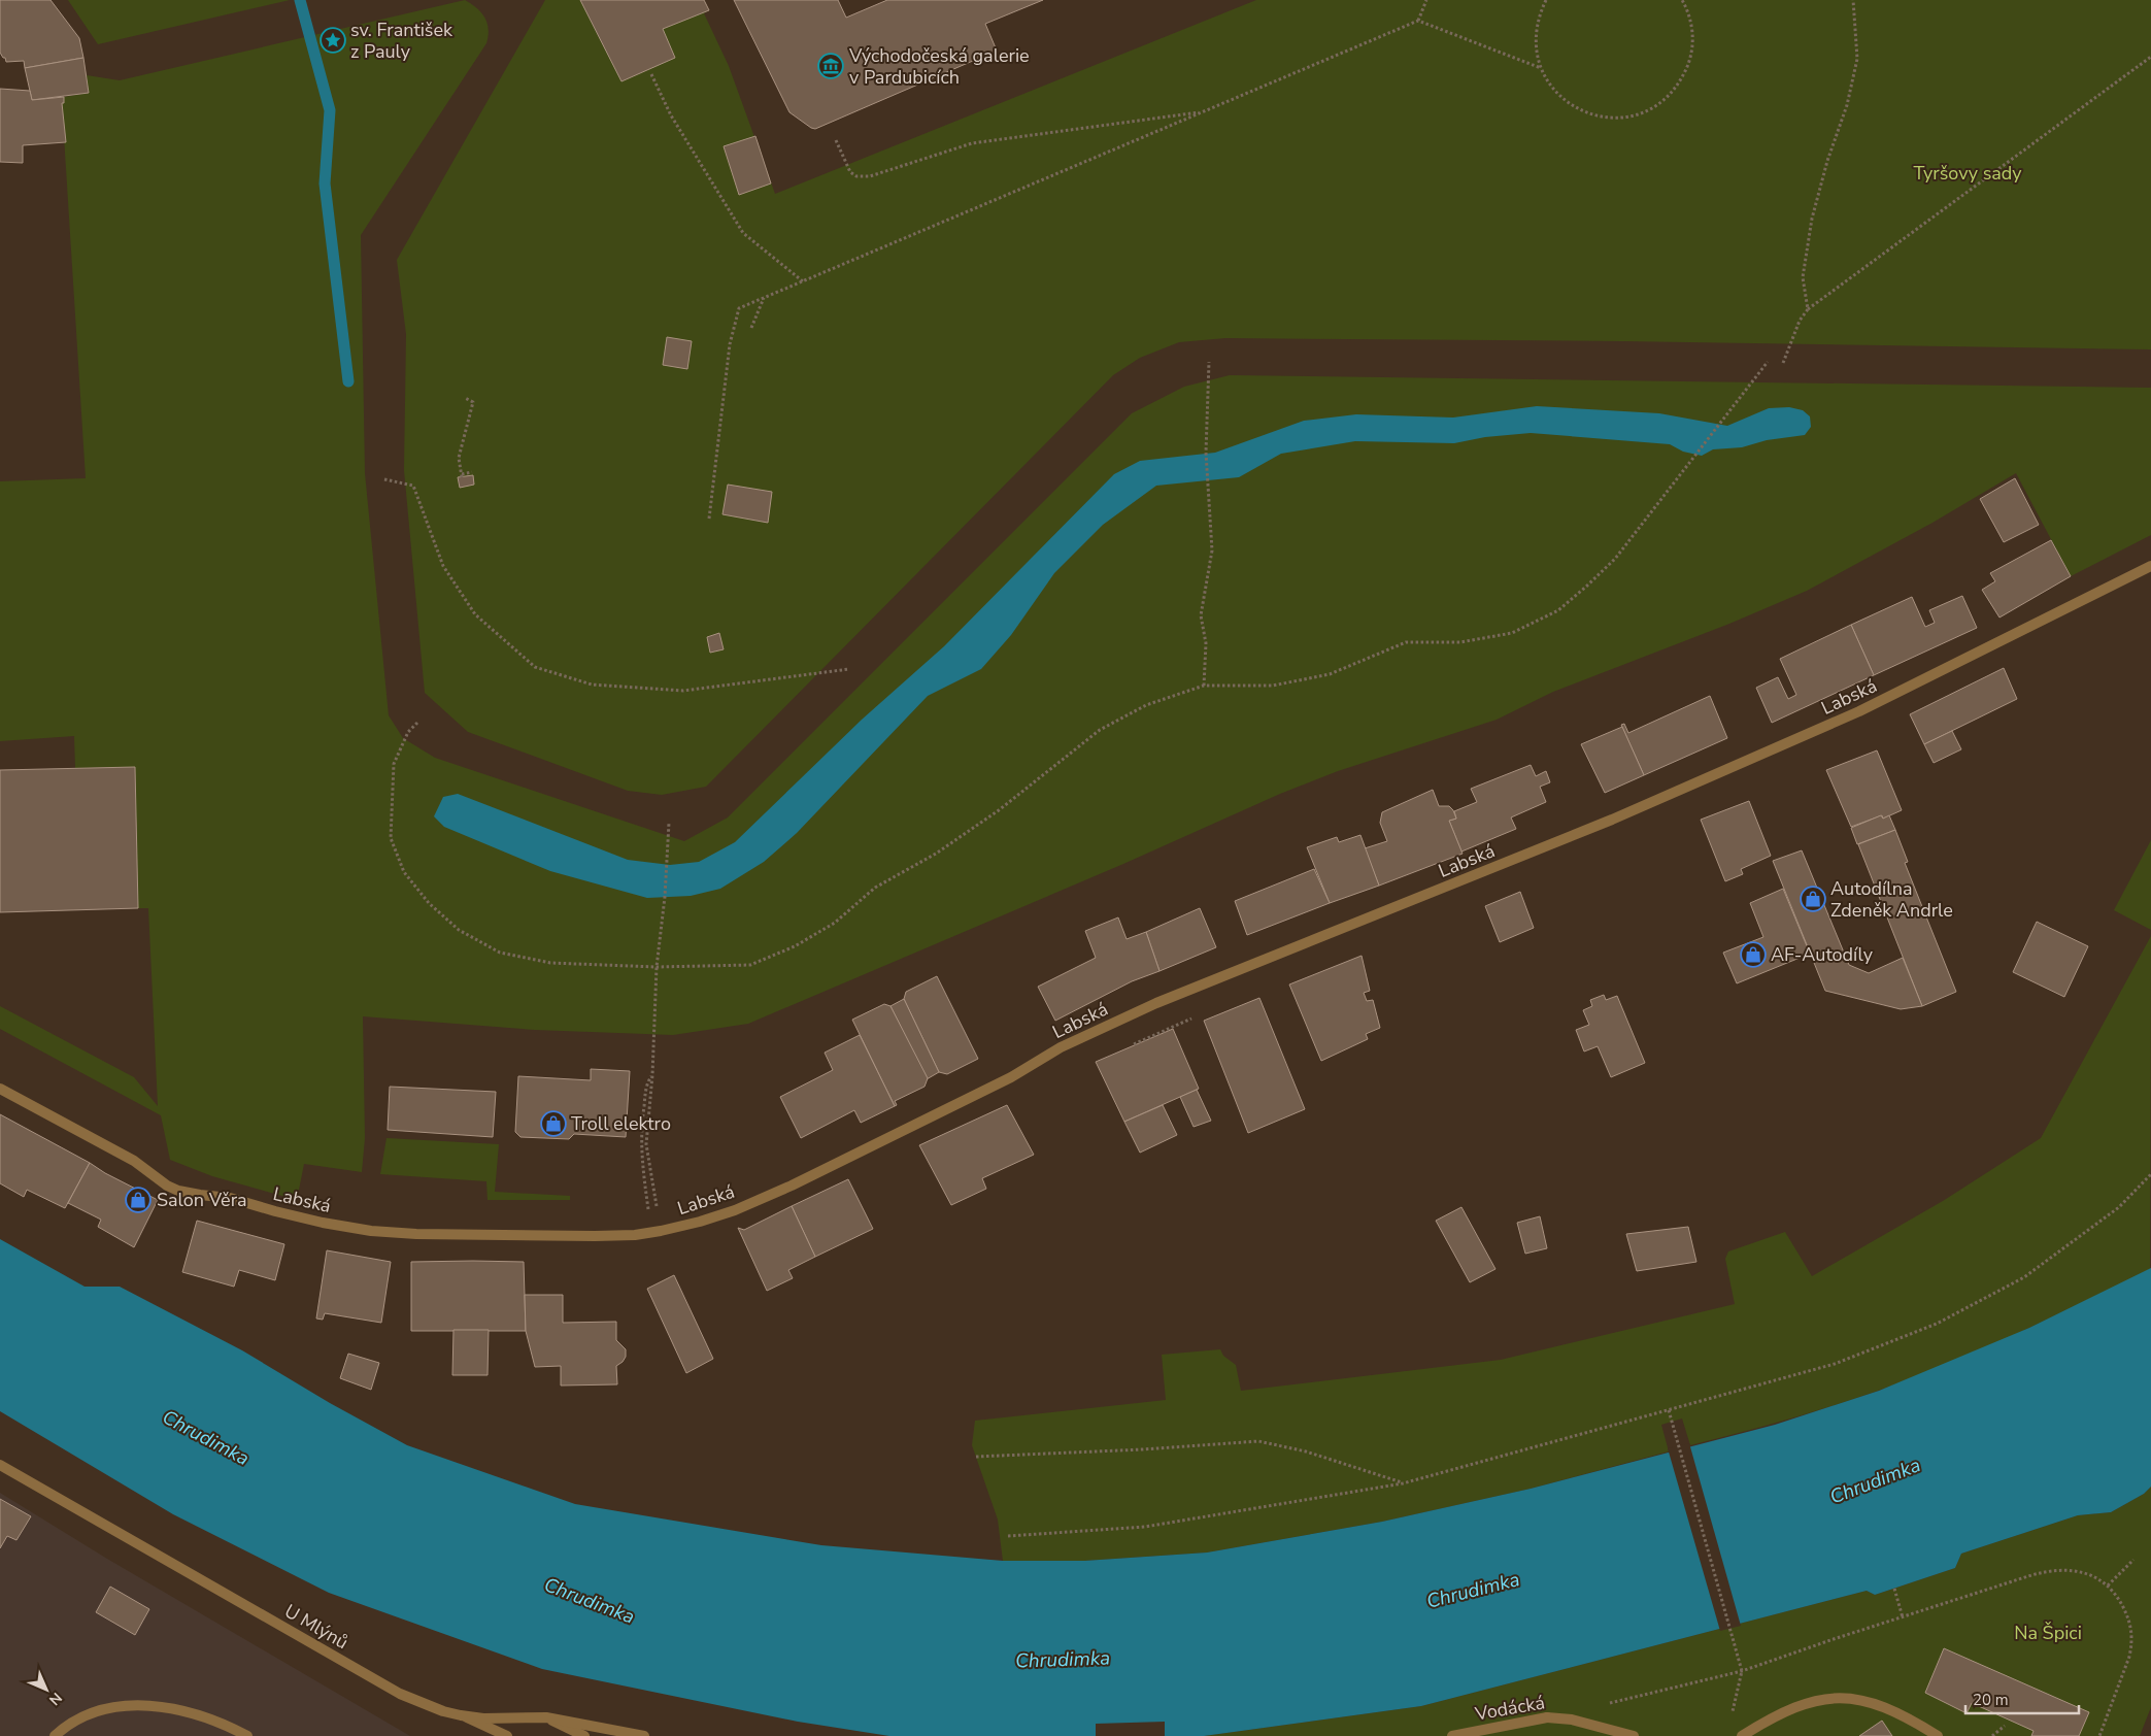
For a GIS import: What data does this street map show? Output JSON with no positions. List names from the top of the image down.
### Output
{
  "streets": {
    "street": ["Labská", "U Mlýnů", "Vodácká"]
  },
  "water": ["Chrudimka"],
  "parks": ["Tyršovy sady", "Na Špici"],
  "places": {
    "place": ["sv. František z Pauly"],
    "museum": ["Východočeská galerie v Pardubicích"],
    "shop": [
      "Autodílna Zdeněk Andrle",
      "AF-Autodíly",
      "Troll elektro",
      "Salon Věra"
    ]
  },
  "scale_bar": "20 m",
  "north": "bottom right"
}
